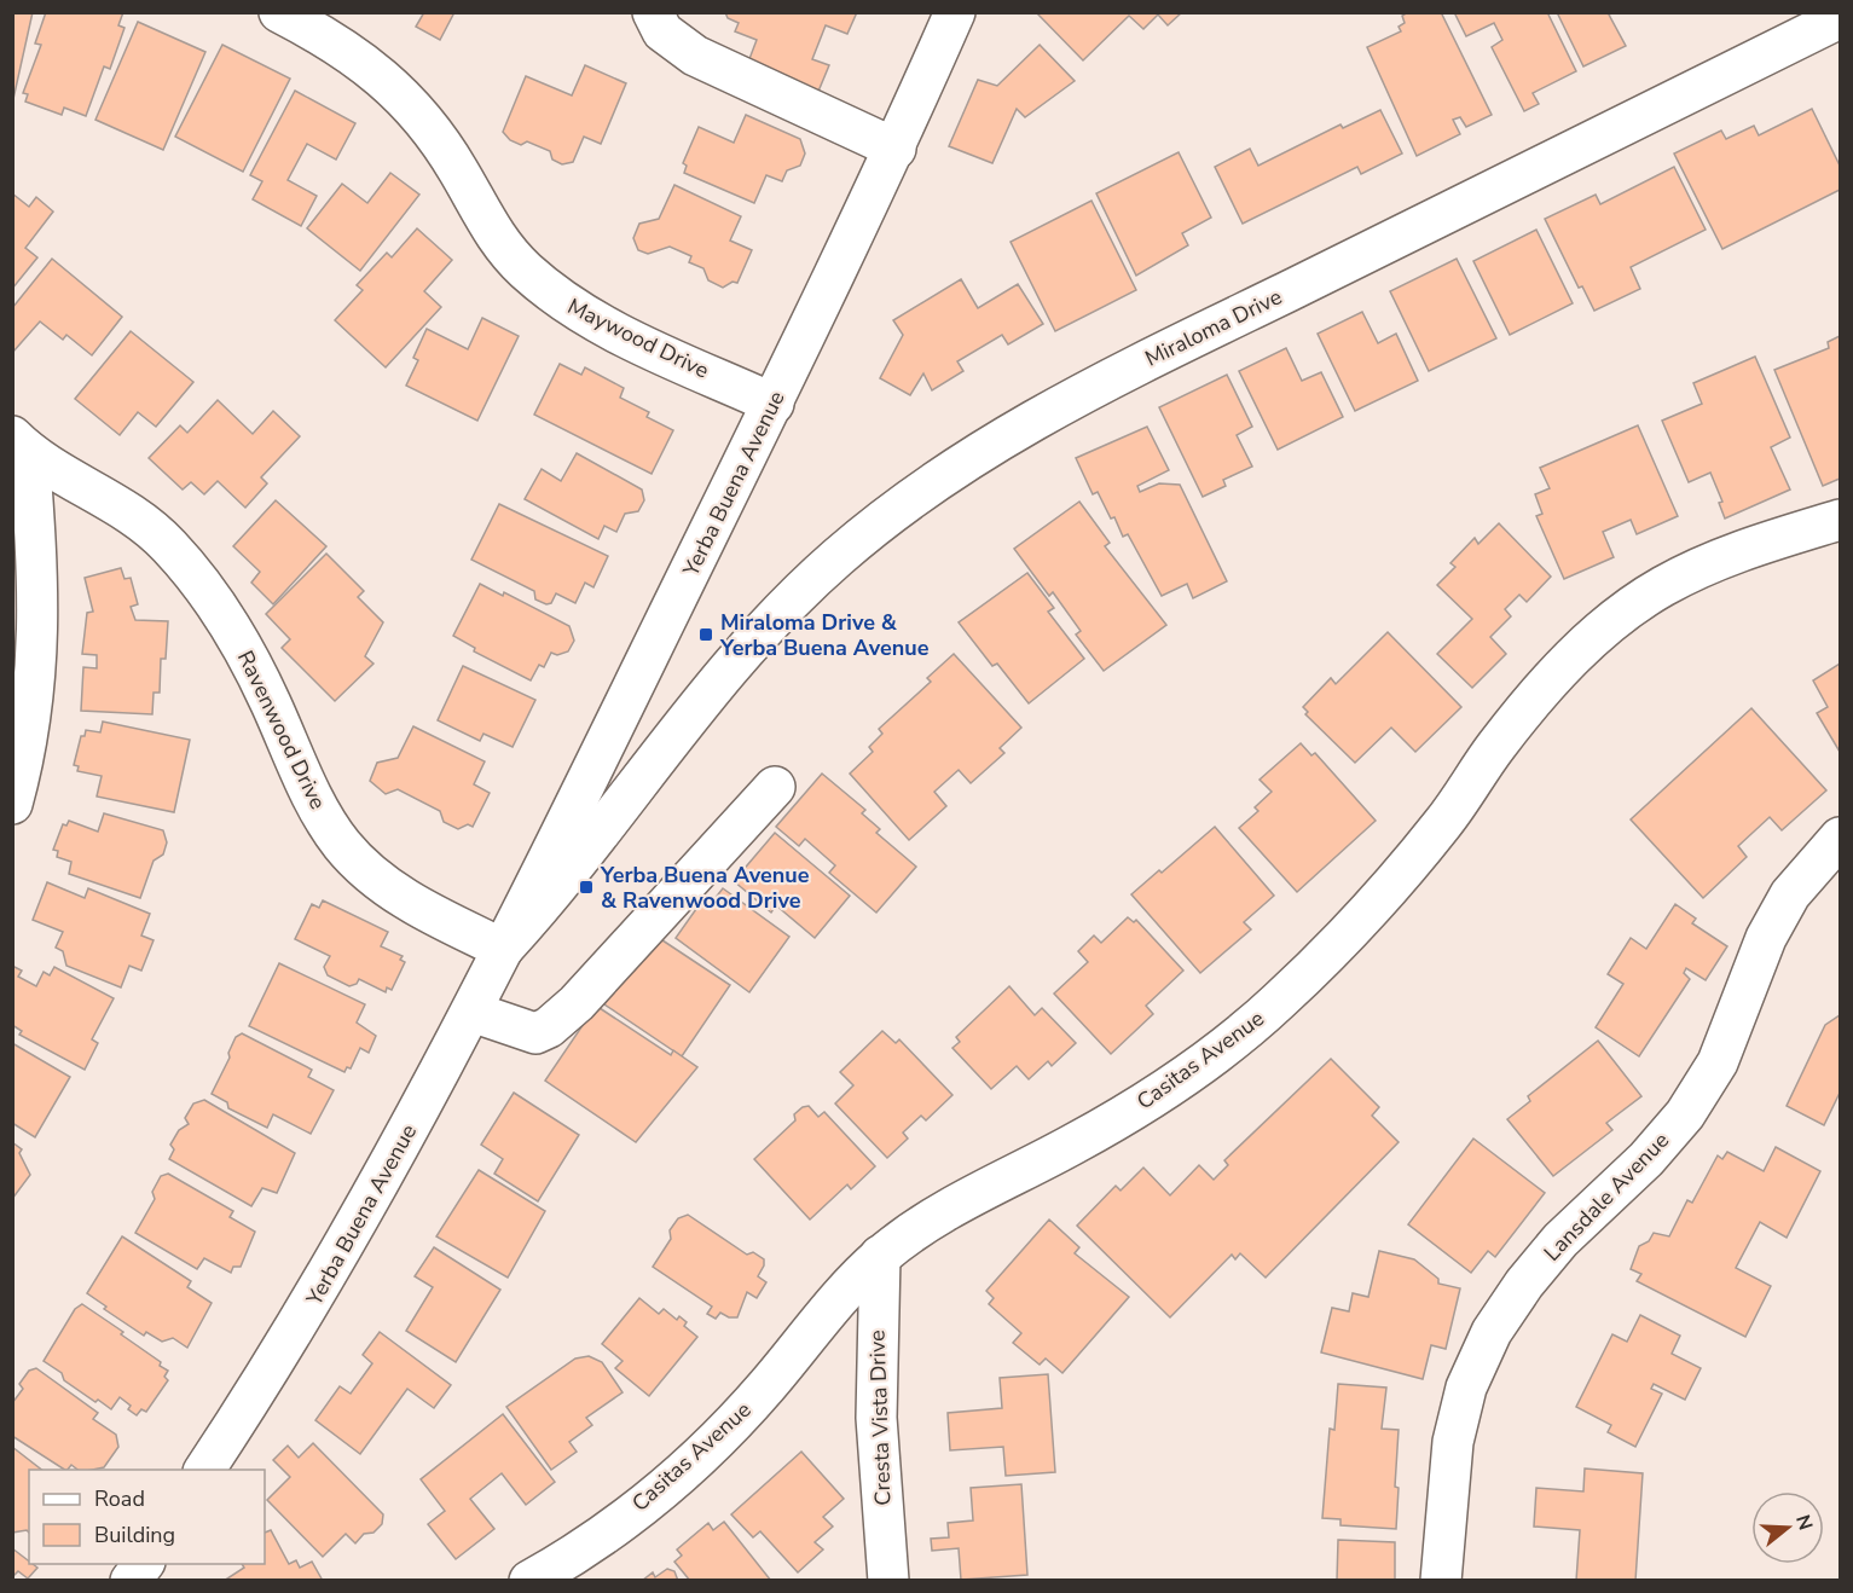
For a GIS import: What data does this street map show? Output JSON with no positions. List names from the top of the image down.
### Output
{
  "streets": {
    "street": [
      "Miraloma Drive",
      "Maywood Drive",
      "Yerba Buena Avenue",
      "Ravenwood Drive",
      "Casitas Avenue",
      "Lansdale Avenue",
      "Cresta Vista Drive"
    ]
  },
  "crossings": [
    ["Miraloma Drive", "Yerba Buena Avenue"],
    ["Maywood Drive", "Yerba Buena Avenue"],
    ["Yerba Buena Avenue", "Ravenwood Drive"],
    ["Casitas Avenue", "Cresta Vista Drive"]
  ],
  "places": {
    "transit": ["Miraloma Drive & Yerba Buena Avenue", "Yerba Buena Avenue & Ravenwood Drive"]
  },
  "legend": ["Road", "Building"],
  "north": "right"
}
